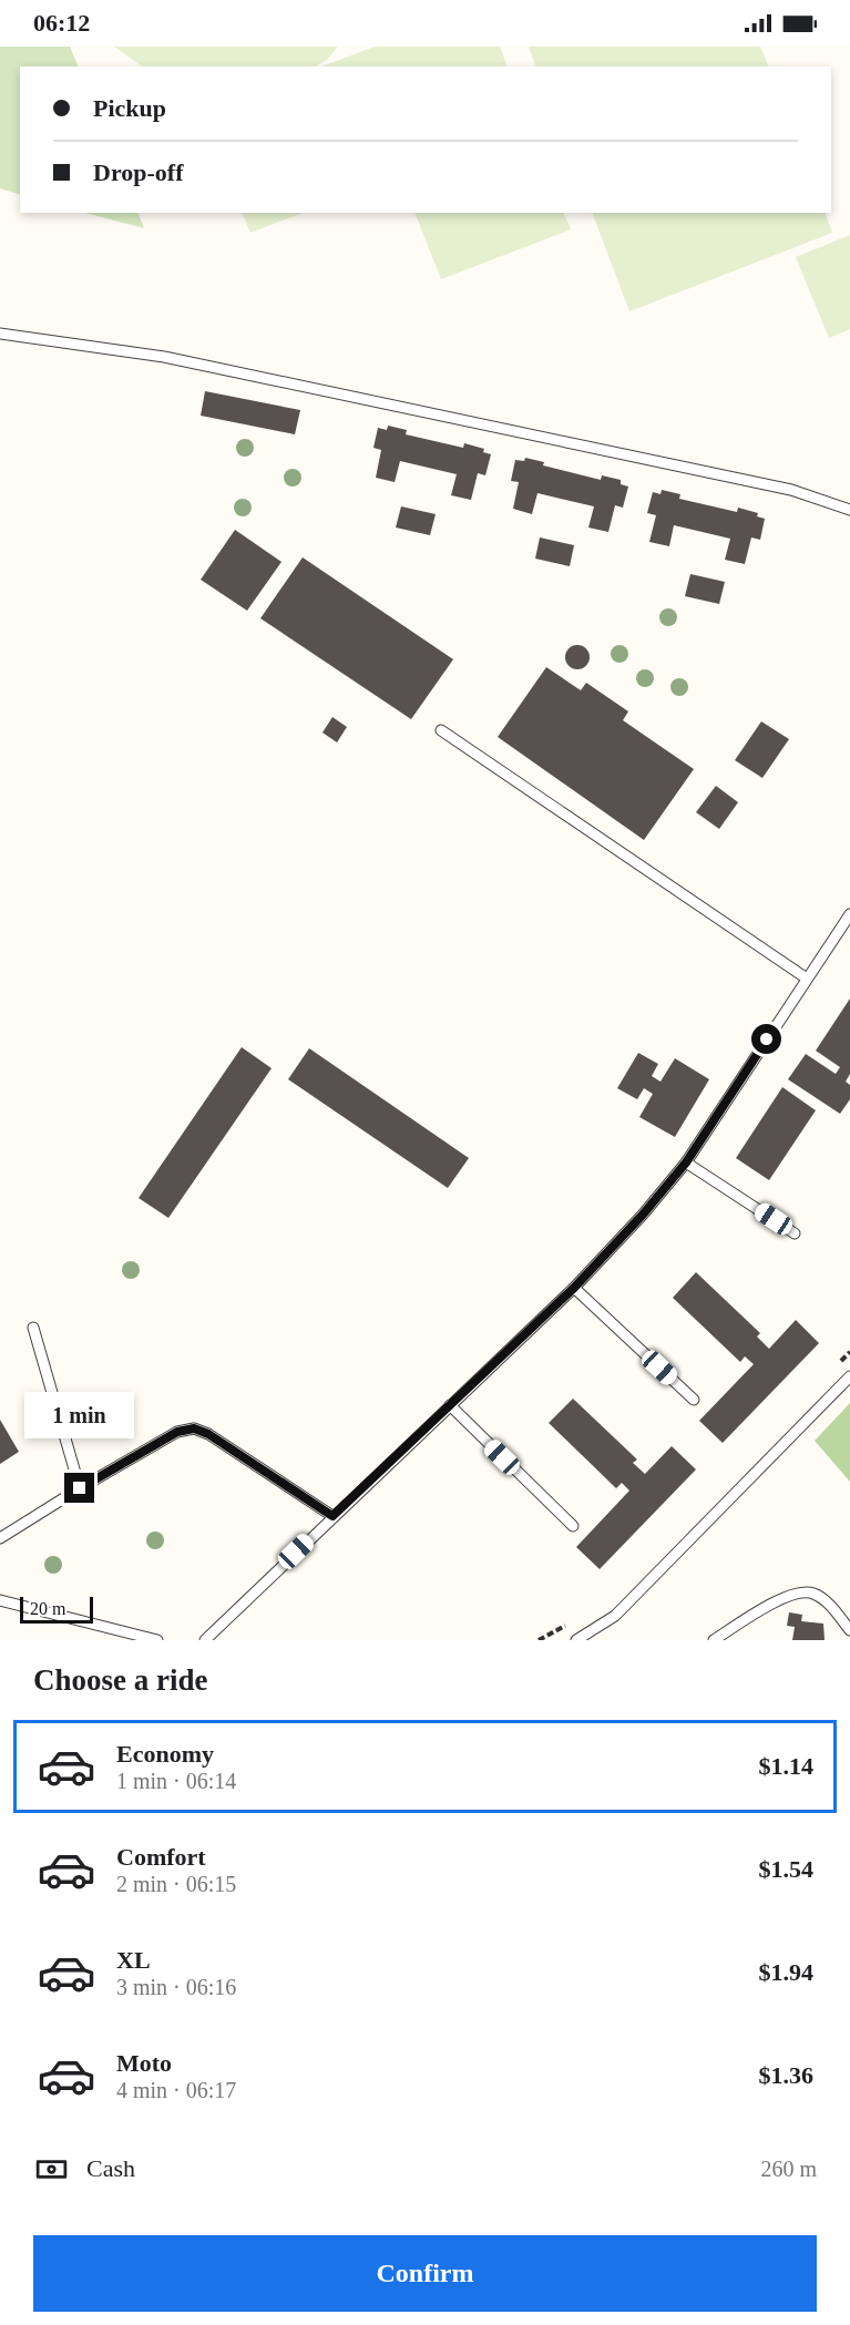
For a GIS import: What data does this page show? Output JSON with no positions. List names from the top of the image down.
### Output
{
  "scale_bar": "20 m",
  "page": {
    "status": "06:12",
    "banner": ["Pickup", "Drop-off"],
    "bubble": "1 min",
    "scale": "20 m",
    "heading": "Choose a ride",
    "list": [
      {
        "name": "Economy",
        "note": "1 min · 06:14",
        "value": "$1.14"
      },
      {
        "name": "Comfort",
        "note": "2 min · 06:15",
        "value": "$1.54"
      },
      {
        "name": "XL",
        "note": "3 min · 06:16",
        "value": "$1.94"
      },
      {
        "name": "Moto",
        "note": "4 min · 06:17",
        "value": "$1.36"
      }
    ],
    "pay": ["Cash", "260 m"],
    "buttons": "Confirm"
  }
}
